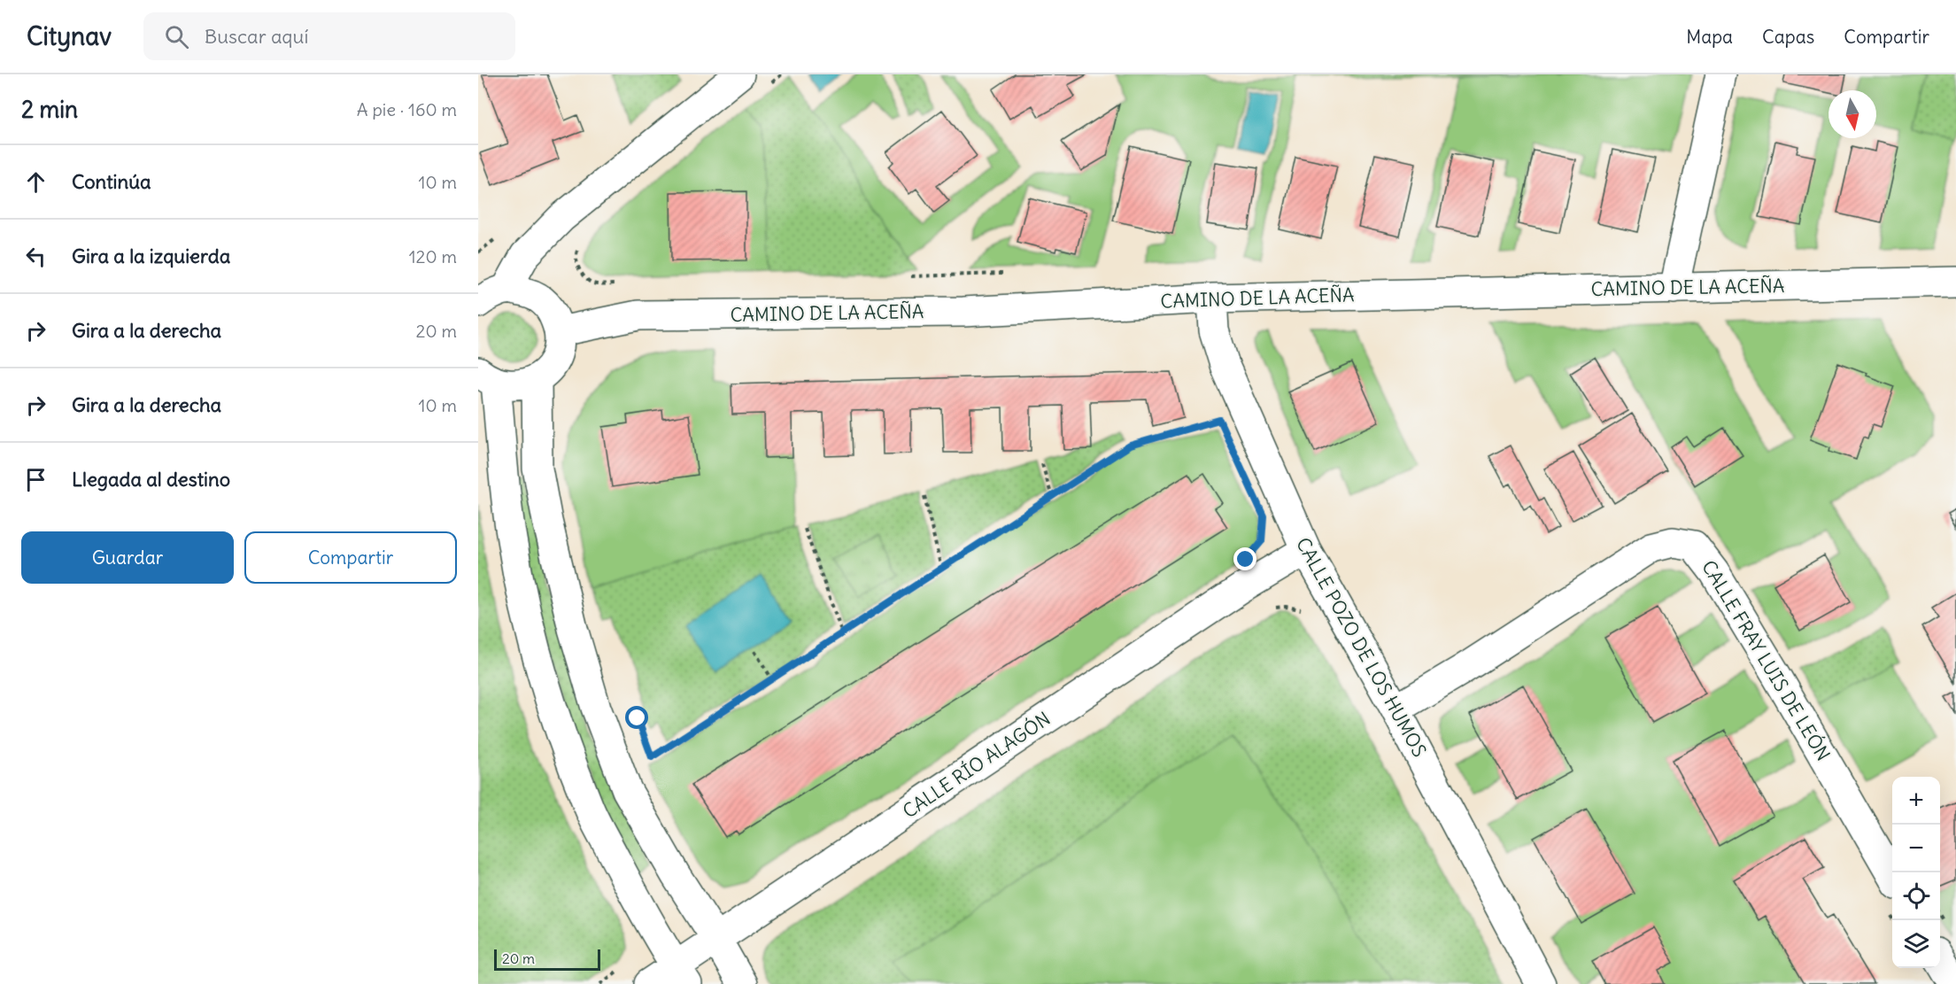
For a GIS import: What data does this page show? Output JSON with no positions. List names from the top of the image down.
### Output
{
  "streets": {
    "street": [
      "CAMINO DE LA ACEÑA",
      "CALLE POZO DE LOS HUMOS",
      "CALLE FRAY LUIS DE LEÓN",
      "CALLE RÍO ALAGÓN"
    ]
  },
  "crossings": [
    ["CAMINO DE LA ACEÑA", "CALLE POZO DE LOS HUMOS"],
    ["CALLE POZO DE LOS HUMOS", "CALLE FRAY LUIS DE LEÓN"],
    ["CALLE POZO DE LOS HUMOS", "CALLE RÍO ALAGÓN"]
  ],
  "scale_bar": "20 m",
  "north": "bottom",
  "page": {
    "header": "Citynav",
    "search": "Buscar aquí",
    "nav": ["Mapa", "Capas", "Compartir"],
    "heading": ["2 min", "A pie · 160 m"],
    "list": [
      ["Continúa", "10 m"],
      ["Gira a la izquierda", "120 m"],
      ["Gira a la derecha", "20 m"],
      ["Gira a la derecha", "10 m"],
      "Llegada al destino"
    ],
    "buttons": ["Guardar", "Compartir"],
    "map_buttons": ["+", "−"],
    "scale": "20 m"
  }
}
